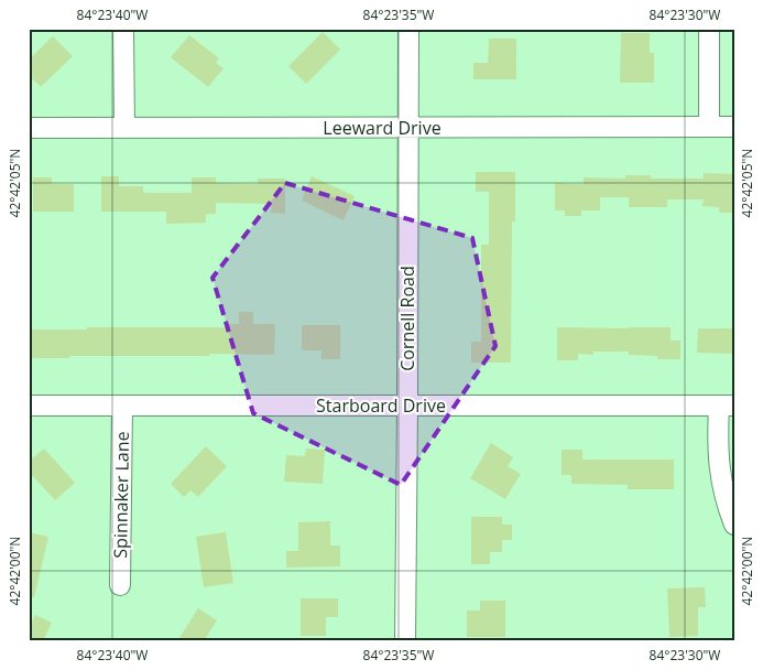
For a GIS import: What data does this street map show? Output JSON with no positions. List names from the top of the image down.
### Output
{
  "streets": {
    "street": [
      "Leeward Drive",
      "Cornell Road",
      "Starboard Drive",
      "Spinnaker Lane"
    ]
  },
  "crossings": [
    ["Leeward Drive", "Cornell Road"],
    ["Cornell Road", "Starboard Drive"],
    ["Starboard Drive", "Spinnaker Lane"]
  ],
  "coordinates": [
    "84°23'40\"W",
    "84°23'35\"W",
    "84°23'30\"W",
    "42°42'05\"N",
    "42°42'00\"N"
  ]
}
